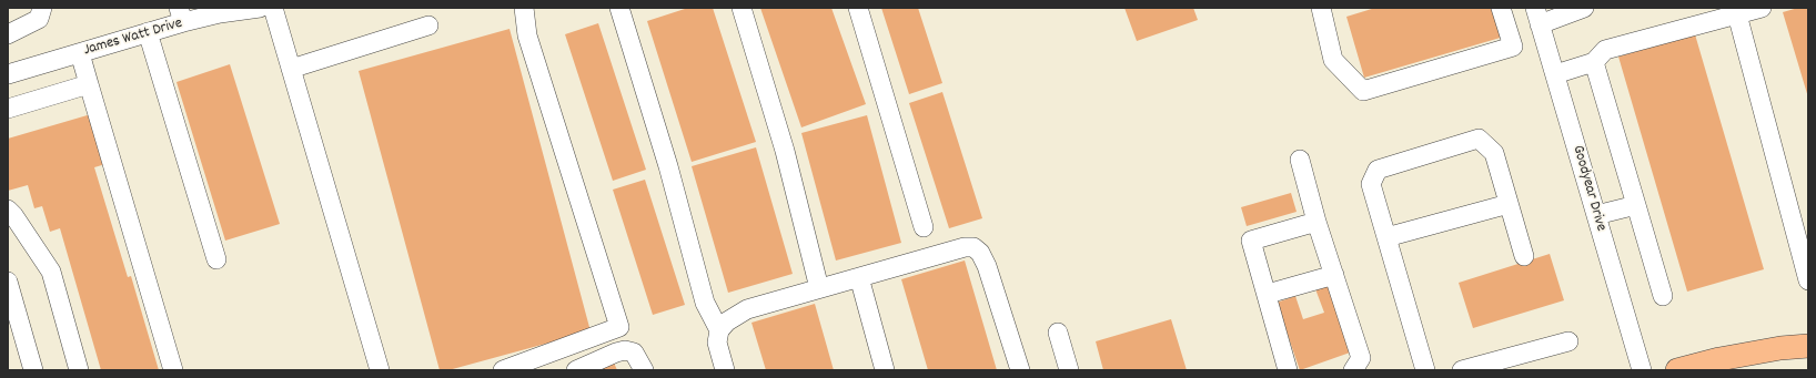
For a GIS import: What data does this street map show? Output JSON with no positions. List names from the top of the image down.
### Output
{
  "streets": {
    "street": ["James Watt Drive", "Goodyear Drive"]
  }
}
